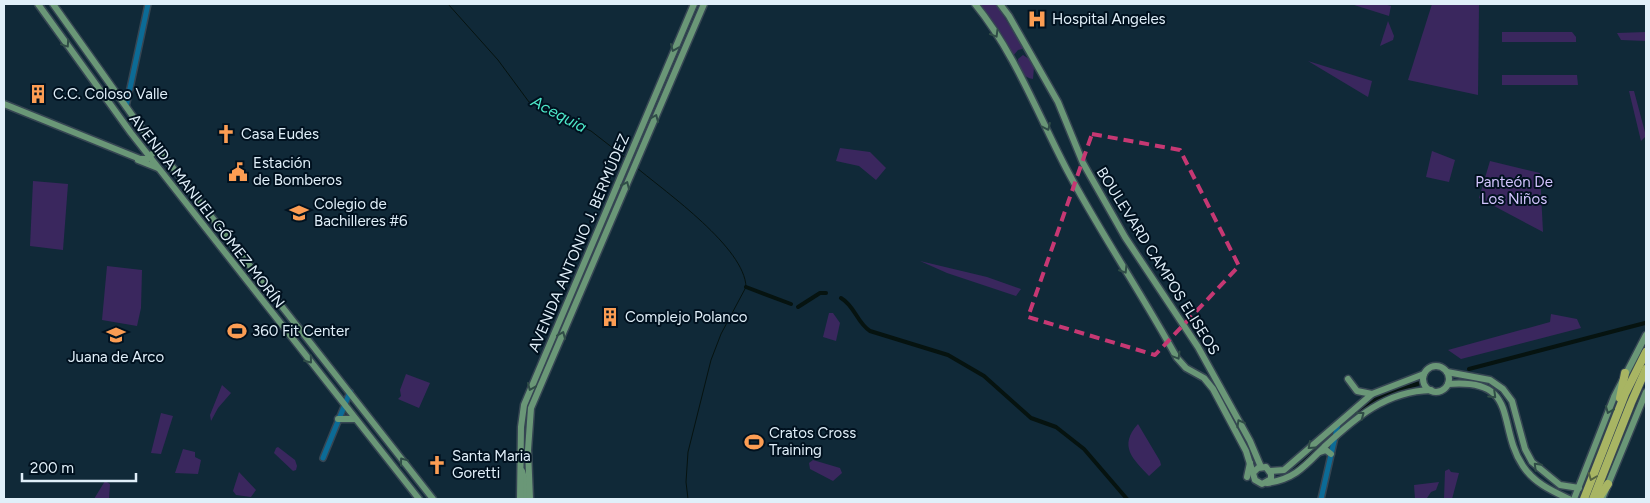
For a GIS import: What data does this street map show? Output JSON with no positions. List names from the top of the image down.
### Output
{
  "streets": {
    "main road": ["AVENIDA MANUEL GÓMEZ MORÍN", "AVENIDA ANTONIO J. BERMÚDEZ", "BOULEVARD CAMPOS ELISEOS"]
  },
  "water": ["Acequia"],
  "parks": ["Panteón De Los Niños"],
  "places": {
    "hospital": ["Hospital Angeles"],
    "building": ["C.C. Coloso Valle", "Complejo Polanco"],
    "church": ["Casa Eudes", "Santa Maria Goretti"],
    "public building": ["Estación de Bomberos"],
    "school or university": ["Colegio de Bachilleres #6", "Juana de Arco"],
    "sports": ["360 Fit Center", "Cratos Cross Training"]
  },
  "scale_bar": "200 m"
}
